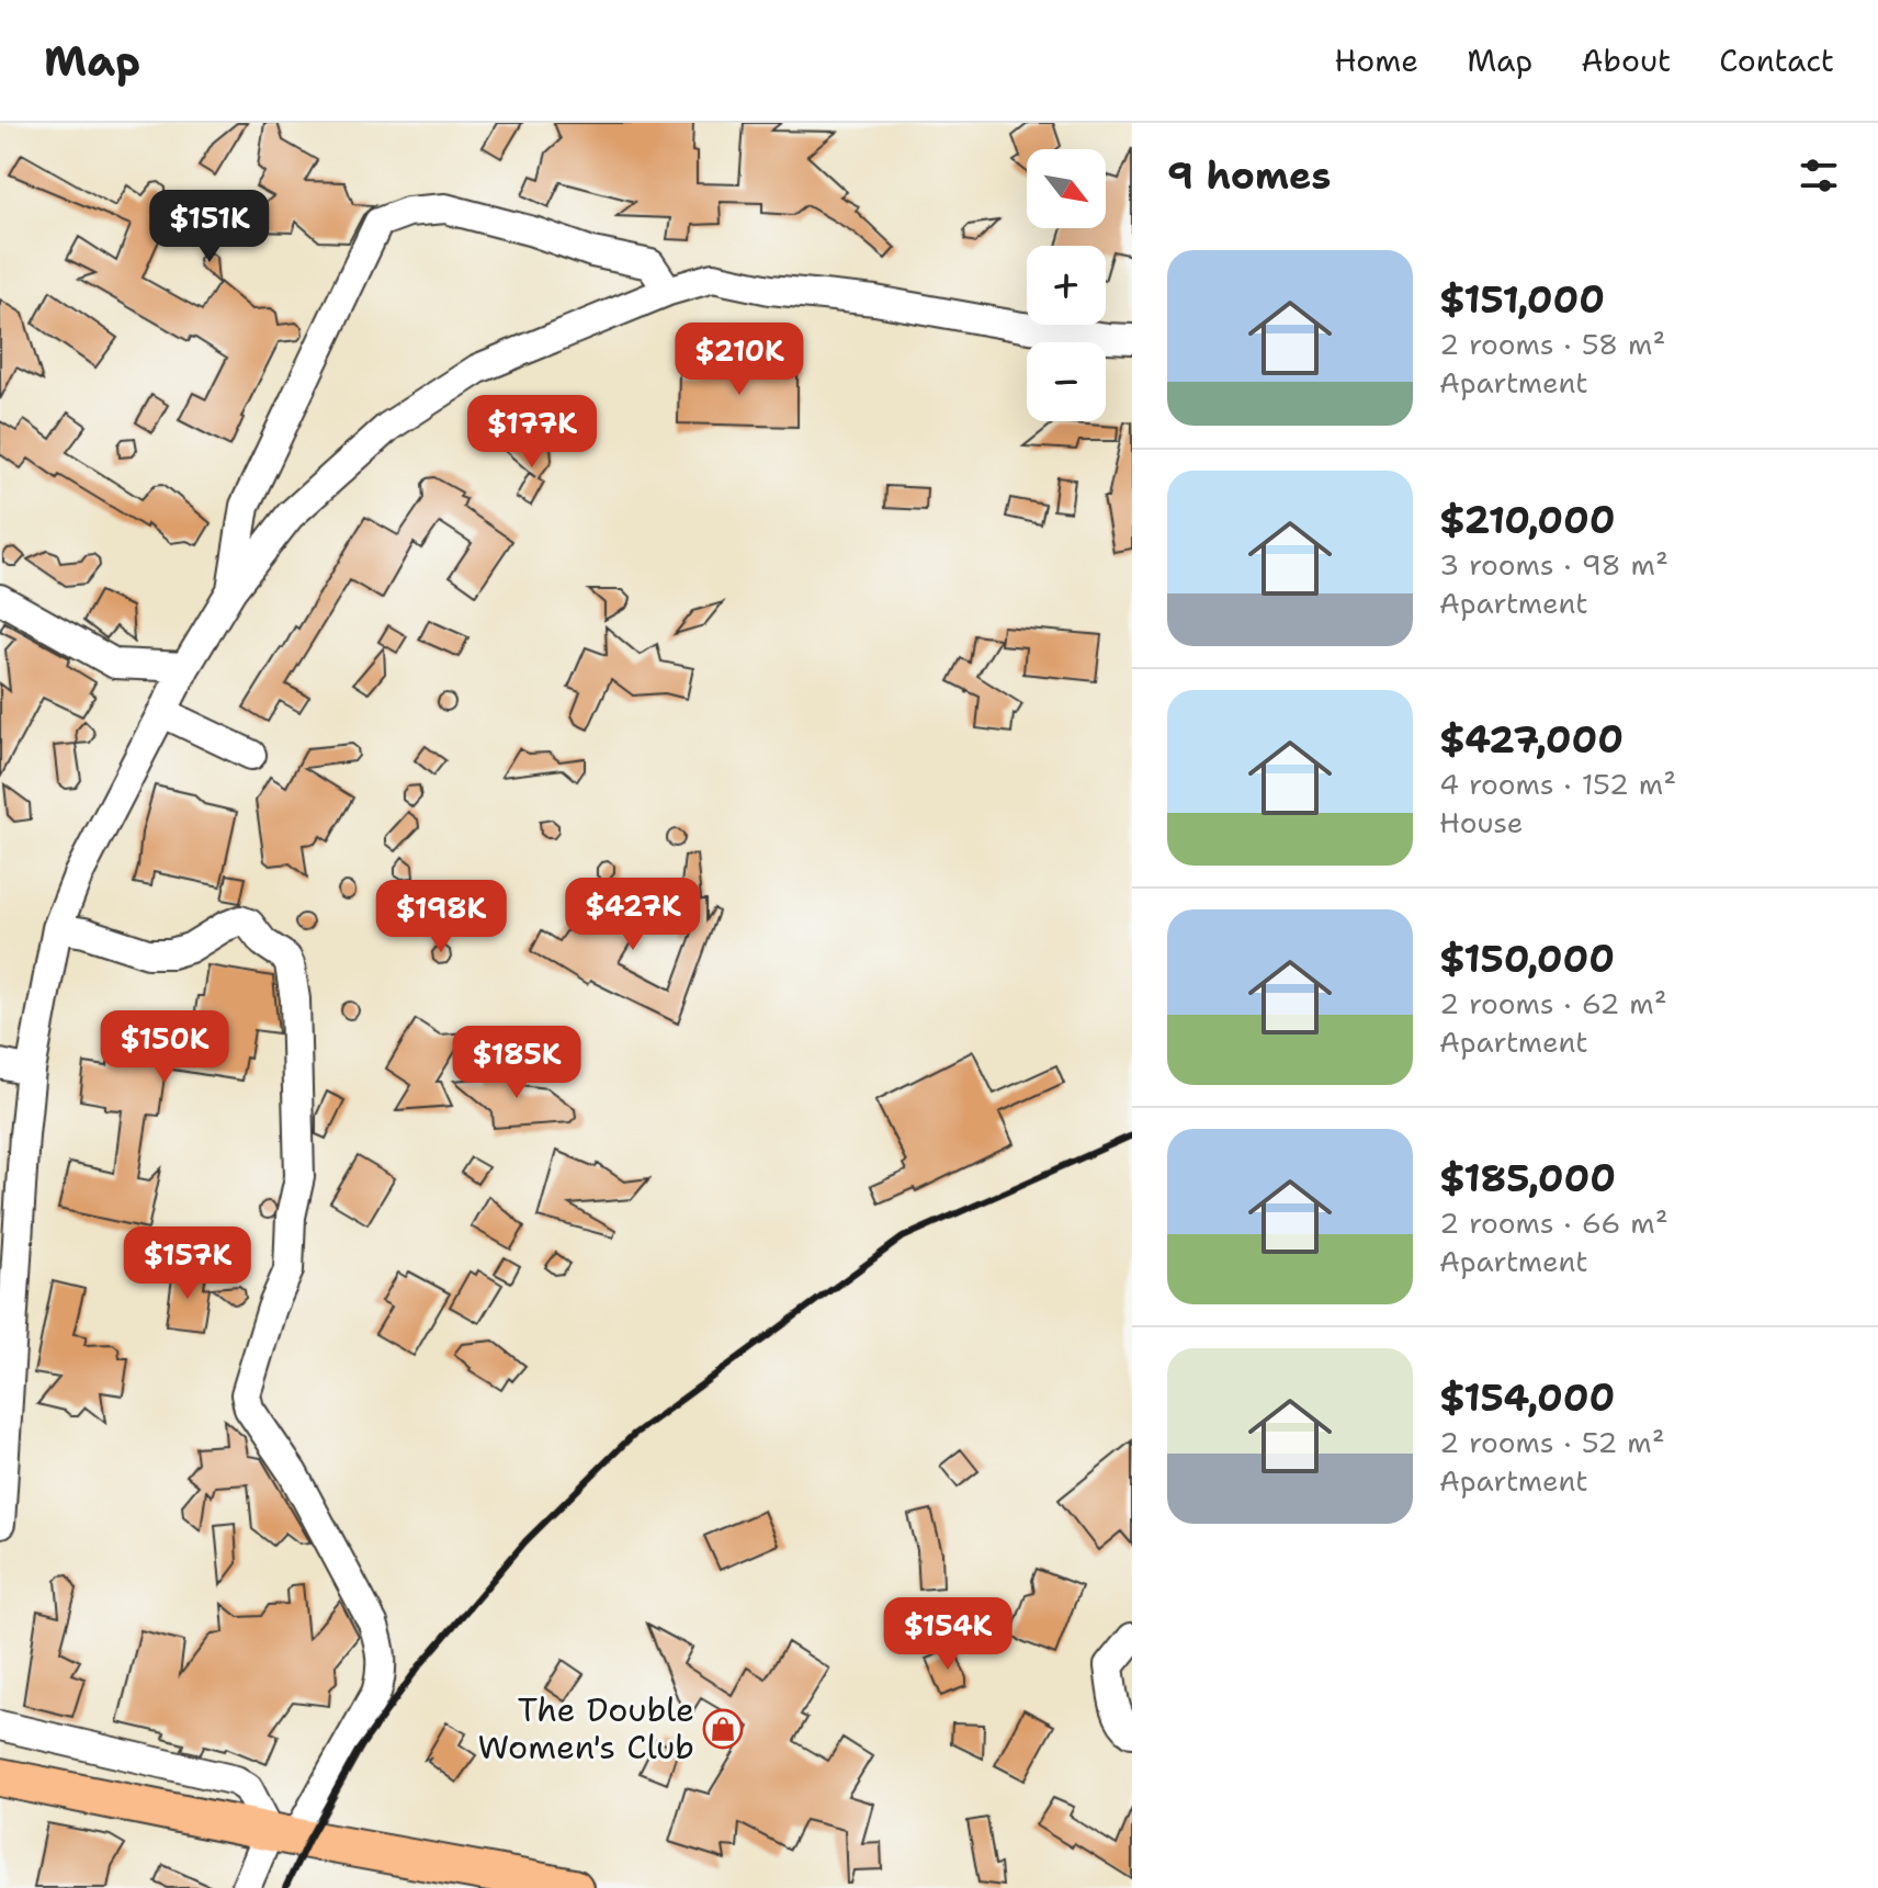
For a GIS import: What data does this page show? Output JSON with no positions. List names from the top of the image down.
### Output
{
  "places": {
    "shop": ["The Double Women's Club"]
  },
  "north": "bottom right",
  "page": {
    "header": "Map",
    "nav": [
      "Home",
      "Map",
      "About",
      "Contact"
    ],
    "heading": "9 homes",
    "map_buttons": ["+", "−"],
    "price": [
      "$151K",
      "$210K",
      "$177K",
      "$427K",
      "$198K",
      "$150K",
      "$185K",
      "$157K",
      "$154K"
    ],
    "list": [
      {
        "name": "$151,000",
        "note": "2 rooms · 58 m² · Apartment"
      },
      {
        "name": "$210,000",
        "note": "3 rooms · 98 m² · Apartment"
      },
      {
        "name": "$427,000",
        "note": "4 rooms · 152 m² · House"
      },
      {
        "name": "$150,000",
        "note": "2 rooms · 62 m² · Apartment"
      },
      {
        "name": "$185,000",
        "note": "2 rooms · 66 m² · Apartment"
      },
      {
        "name": "$154,000",
        "note": "2 rooms · 52 m² · Apartment"
      }
    ]
  }
}
